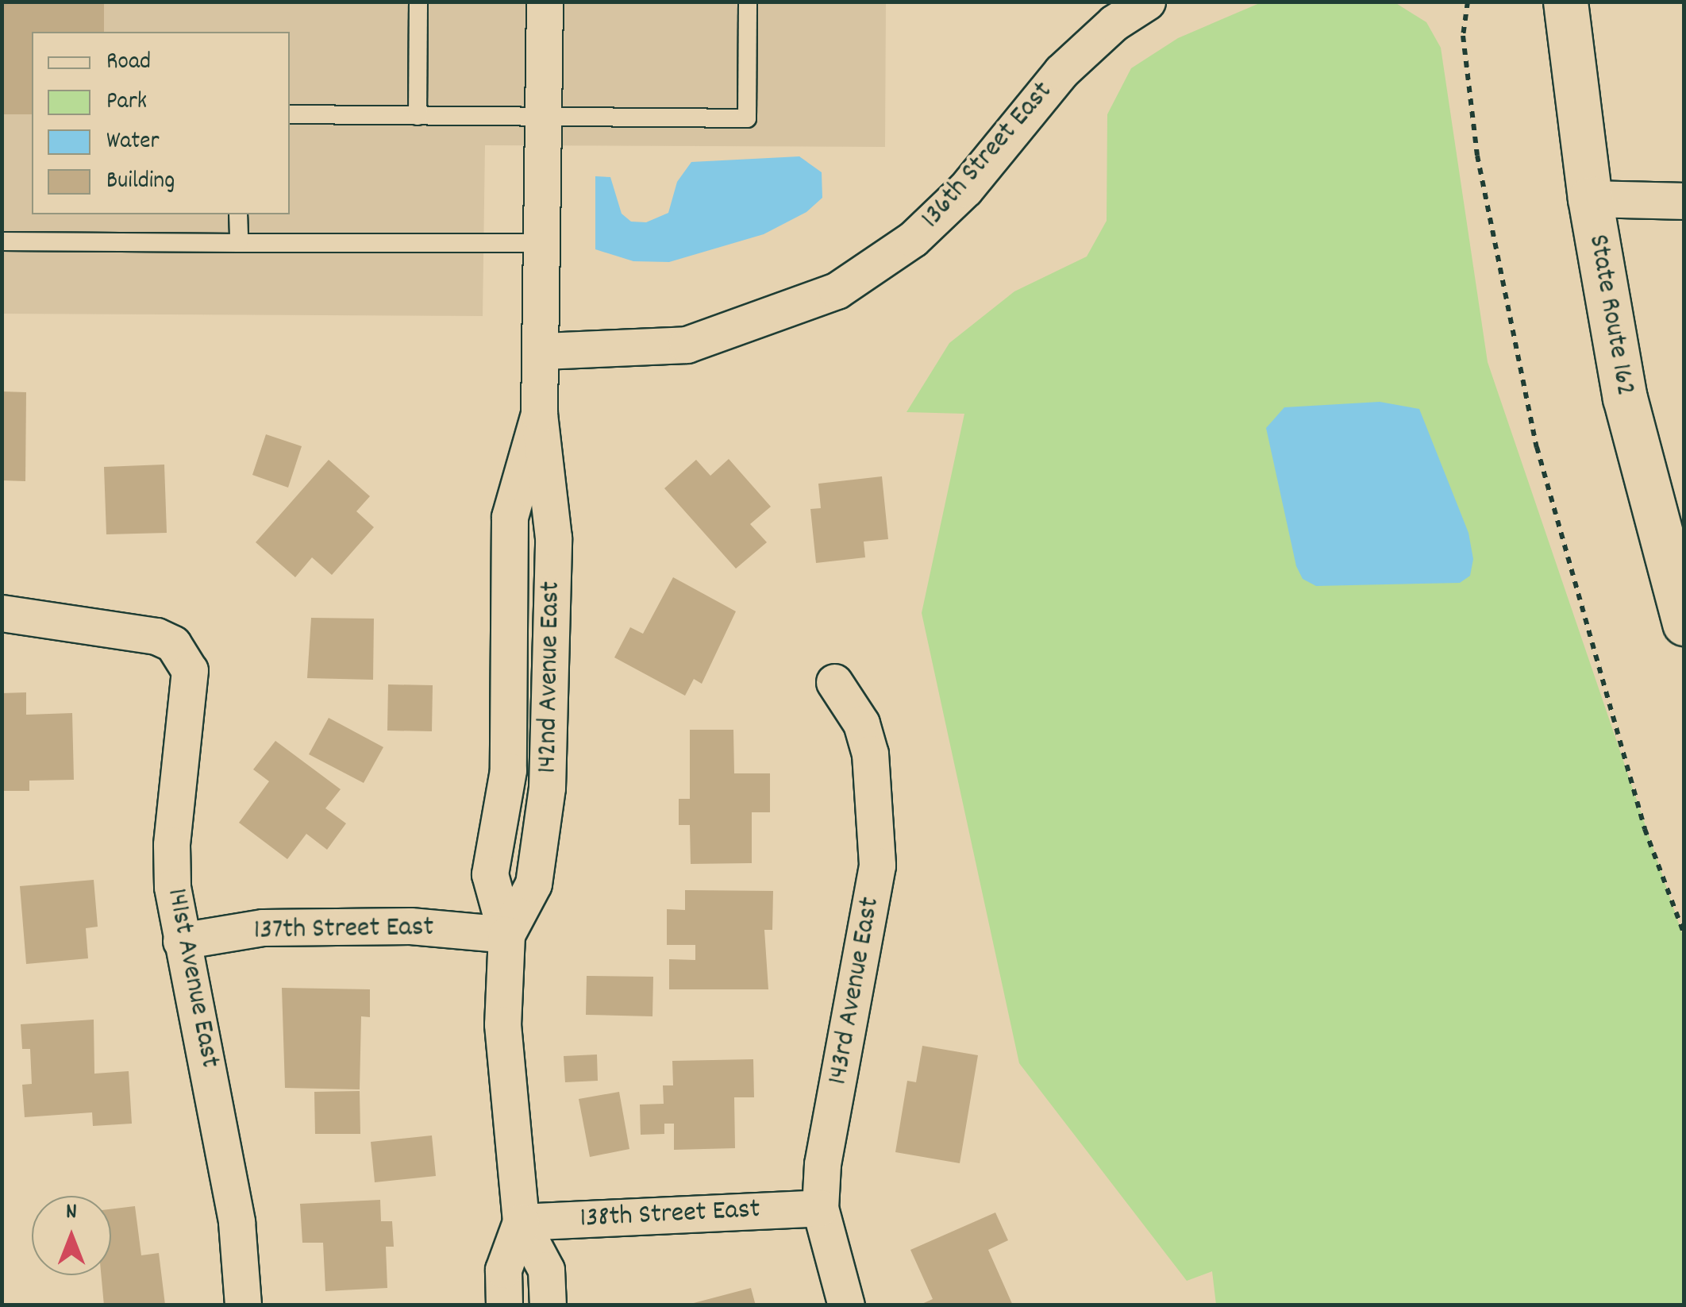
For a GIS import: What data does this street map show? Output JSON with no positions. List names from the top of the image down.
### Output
{
  "streets": {
    "main road": ["State Route 162"],
    "street": [
      "136th Street East",
      "142nd Avenue East",
      "137th Street East",
      "141st Avenue East",
      "143rd Avenue East",
      "138th Street East"
    ]
  },
  "crossings": [
    ["136th Street East", "142nd Avenue East"],
    ["142nd Avenue East", "137th Street East"],
    ["142nd Avenue East", "138th Street East"],
    ["137th Street East", "141st Avenue East"],
    ["143rd Avenue East", "138th Street East"]
  ],
  "legend": [
    "Road",
    "Park",
    "Water",
    "Building"
  ],
  "north": "top"
}
